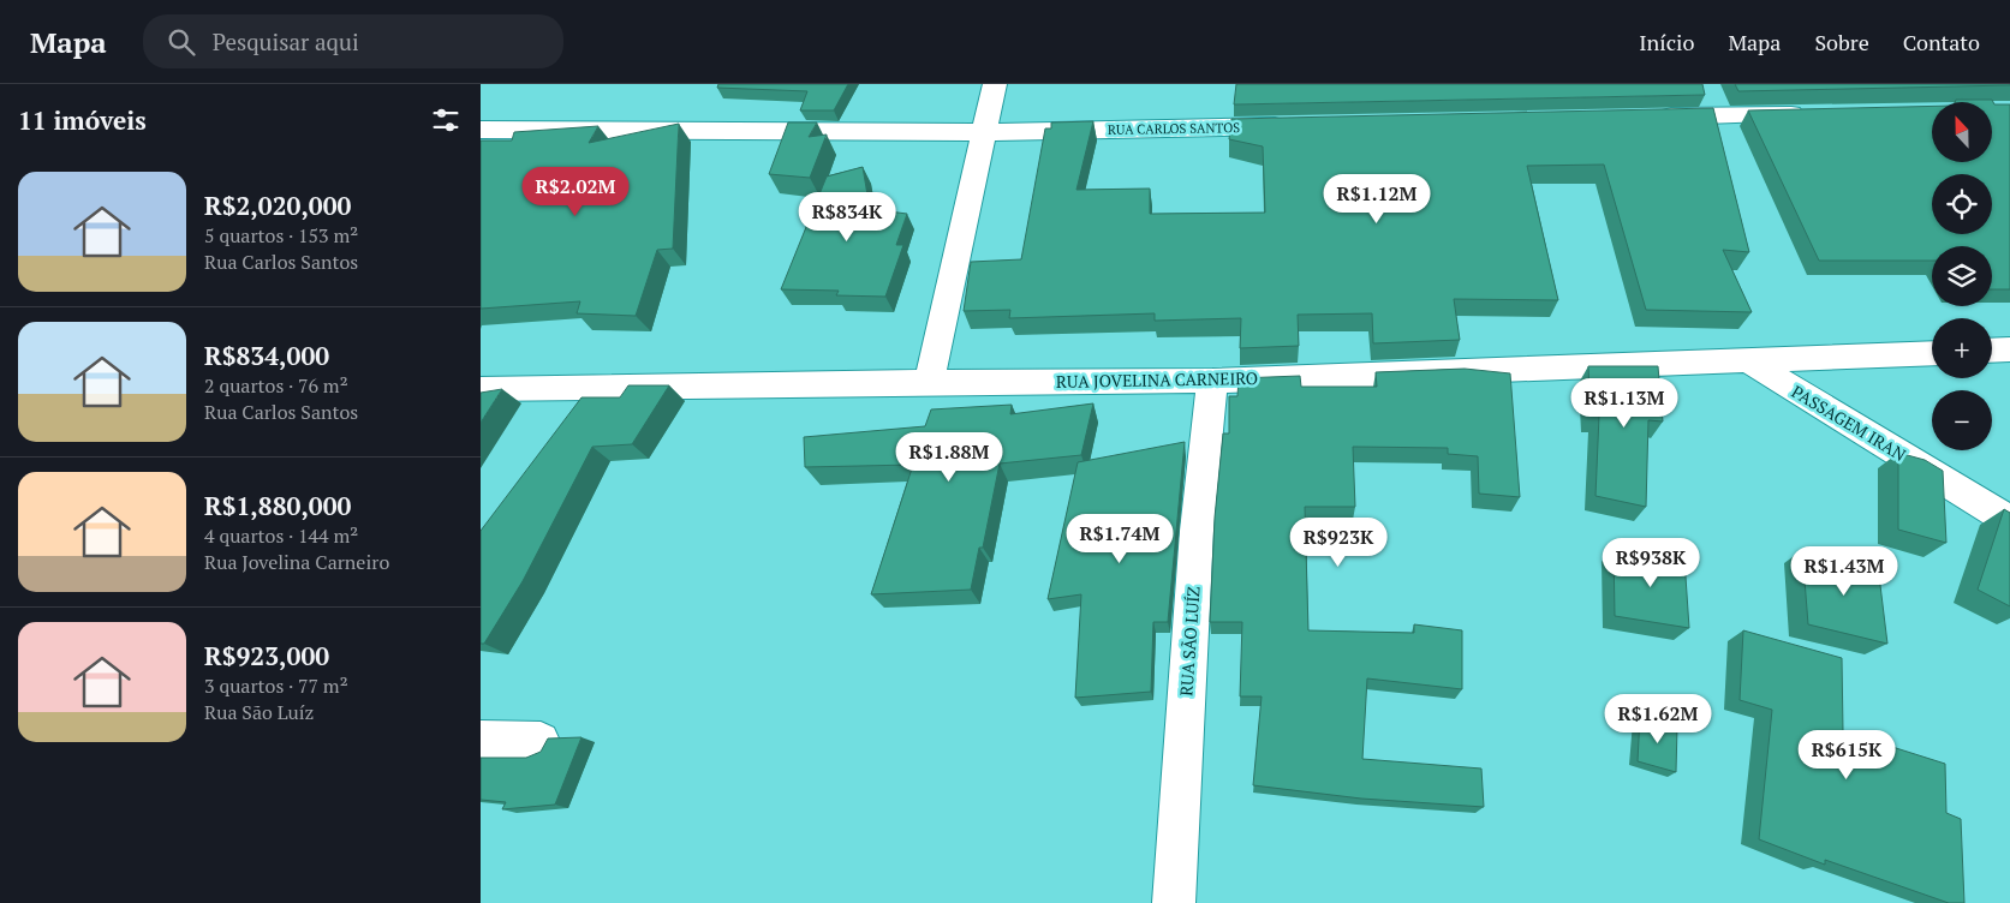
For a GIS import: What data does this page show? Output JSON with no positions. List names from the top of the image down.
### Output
{
  "streets": {
    "street": [
      "RUA CARLOS SANTOS",
      "RUA JOVELINA CARNEIRO",
      "PASSAGEM IRAN",
      "RUA SÃO LUÍZ"
    ]
  },
  "crossings": [
    ["RUA JOVELINA CARNEIRO", "PASSAGEM IRAN"],
    ["RUA JOVELINA CARNEIRO", "RUA SÃO LUÍZ"]
  ],
  "north": "top",
  "page": {
    "header": "Mapa",
    "search": "Pesquisar aqui",
    "nav": [
      "Início",
      "Mapa",
      "Sobre",
      "Contato"
    ],
    "heading": "11 imóveis",
    "map_buttons": ["+", "−"],
    "list": [
      {
        "name": "R$2,020,000",
        "note": "5 quartos · 153 m² · Rua Carlos Santos"
      },
      {
        "name": "R$834,000",
        "note": "2 quartos · 76 m² · Rua Carlos Santos"
      },
      {
        "name": "R$1,880,000",
        "note": "4 quartos · 144 m² · Rua Jovelina Carneiro"
      },
      {
        "name": "R$923,000",
        "note": "3 quartos · 77 m² · Rua São Luíz"
      }
    ],
    "price": [
      "R$2.02M",
      "R$1.12M",
      "R$834K",
      "R$1.13M",
      "R$1.88M",
      "R$1.74M",
      "R$923K",
      "R$938K",
      "R$1.43M",
      "R$1.62M",
      "R$615K"
    ]
  }
}
